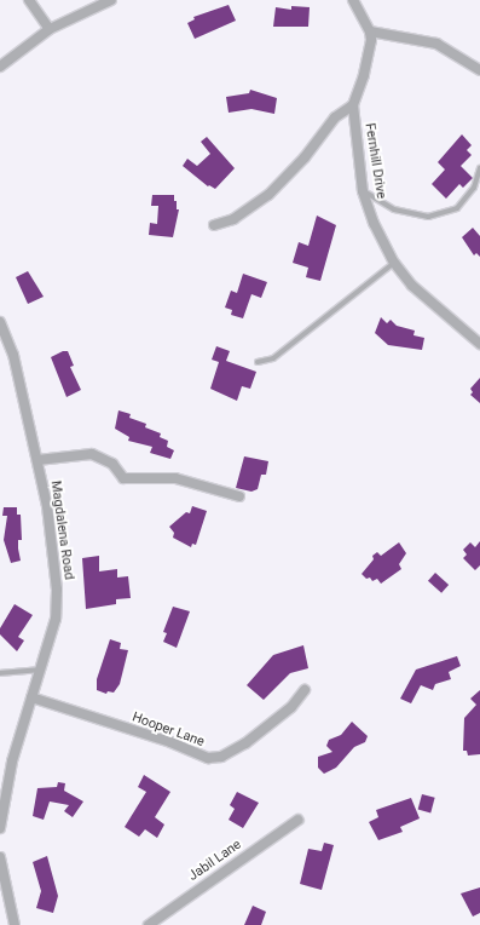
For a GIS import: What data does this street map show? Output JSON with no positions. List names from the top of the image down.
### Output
{
  "streets": {
    "street": [
      "Fernhill Drive",
      "Magdalena Road",
      "Hooper Lane",
      "Jabil Lane"
    ]
  },
  "crossings": [
    ["Magdalena Road", "Hooper Lane"]
  ]
}
